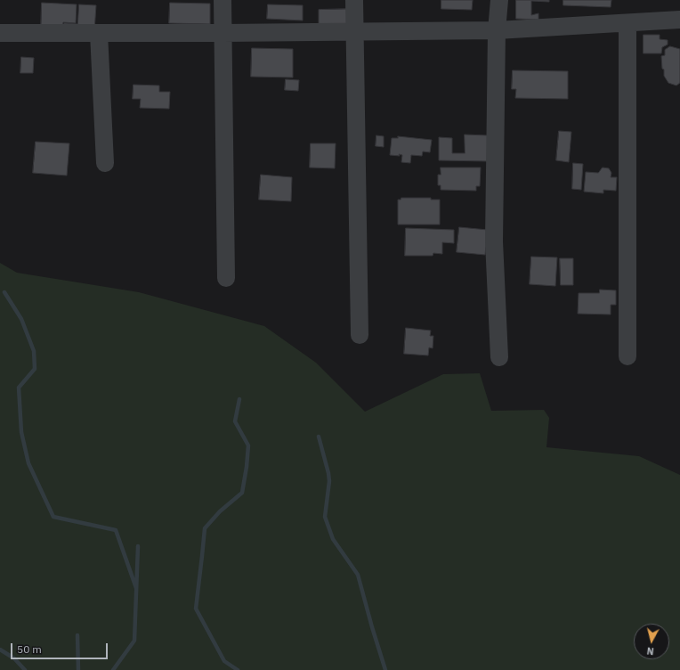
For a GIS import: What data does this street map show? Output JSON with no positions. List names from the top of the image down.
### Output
{
  "scale_bar": "50 m",
  "north": "bottom"
}
